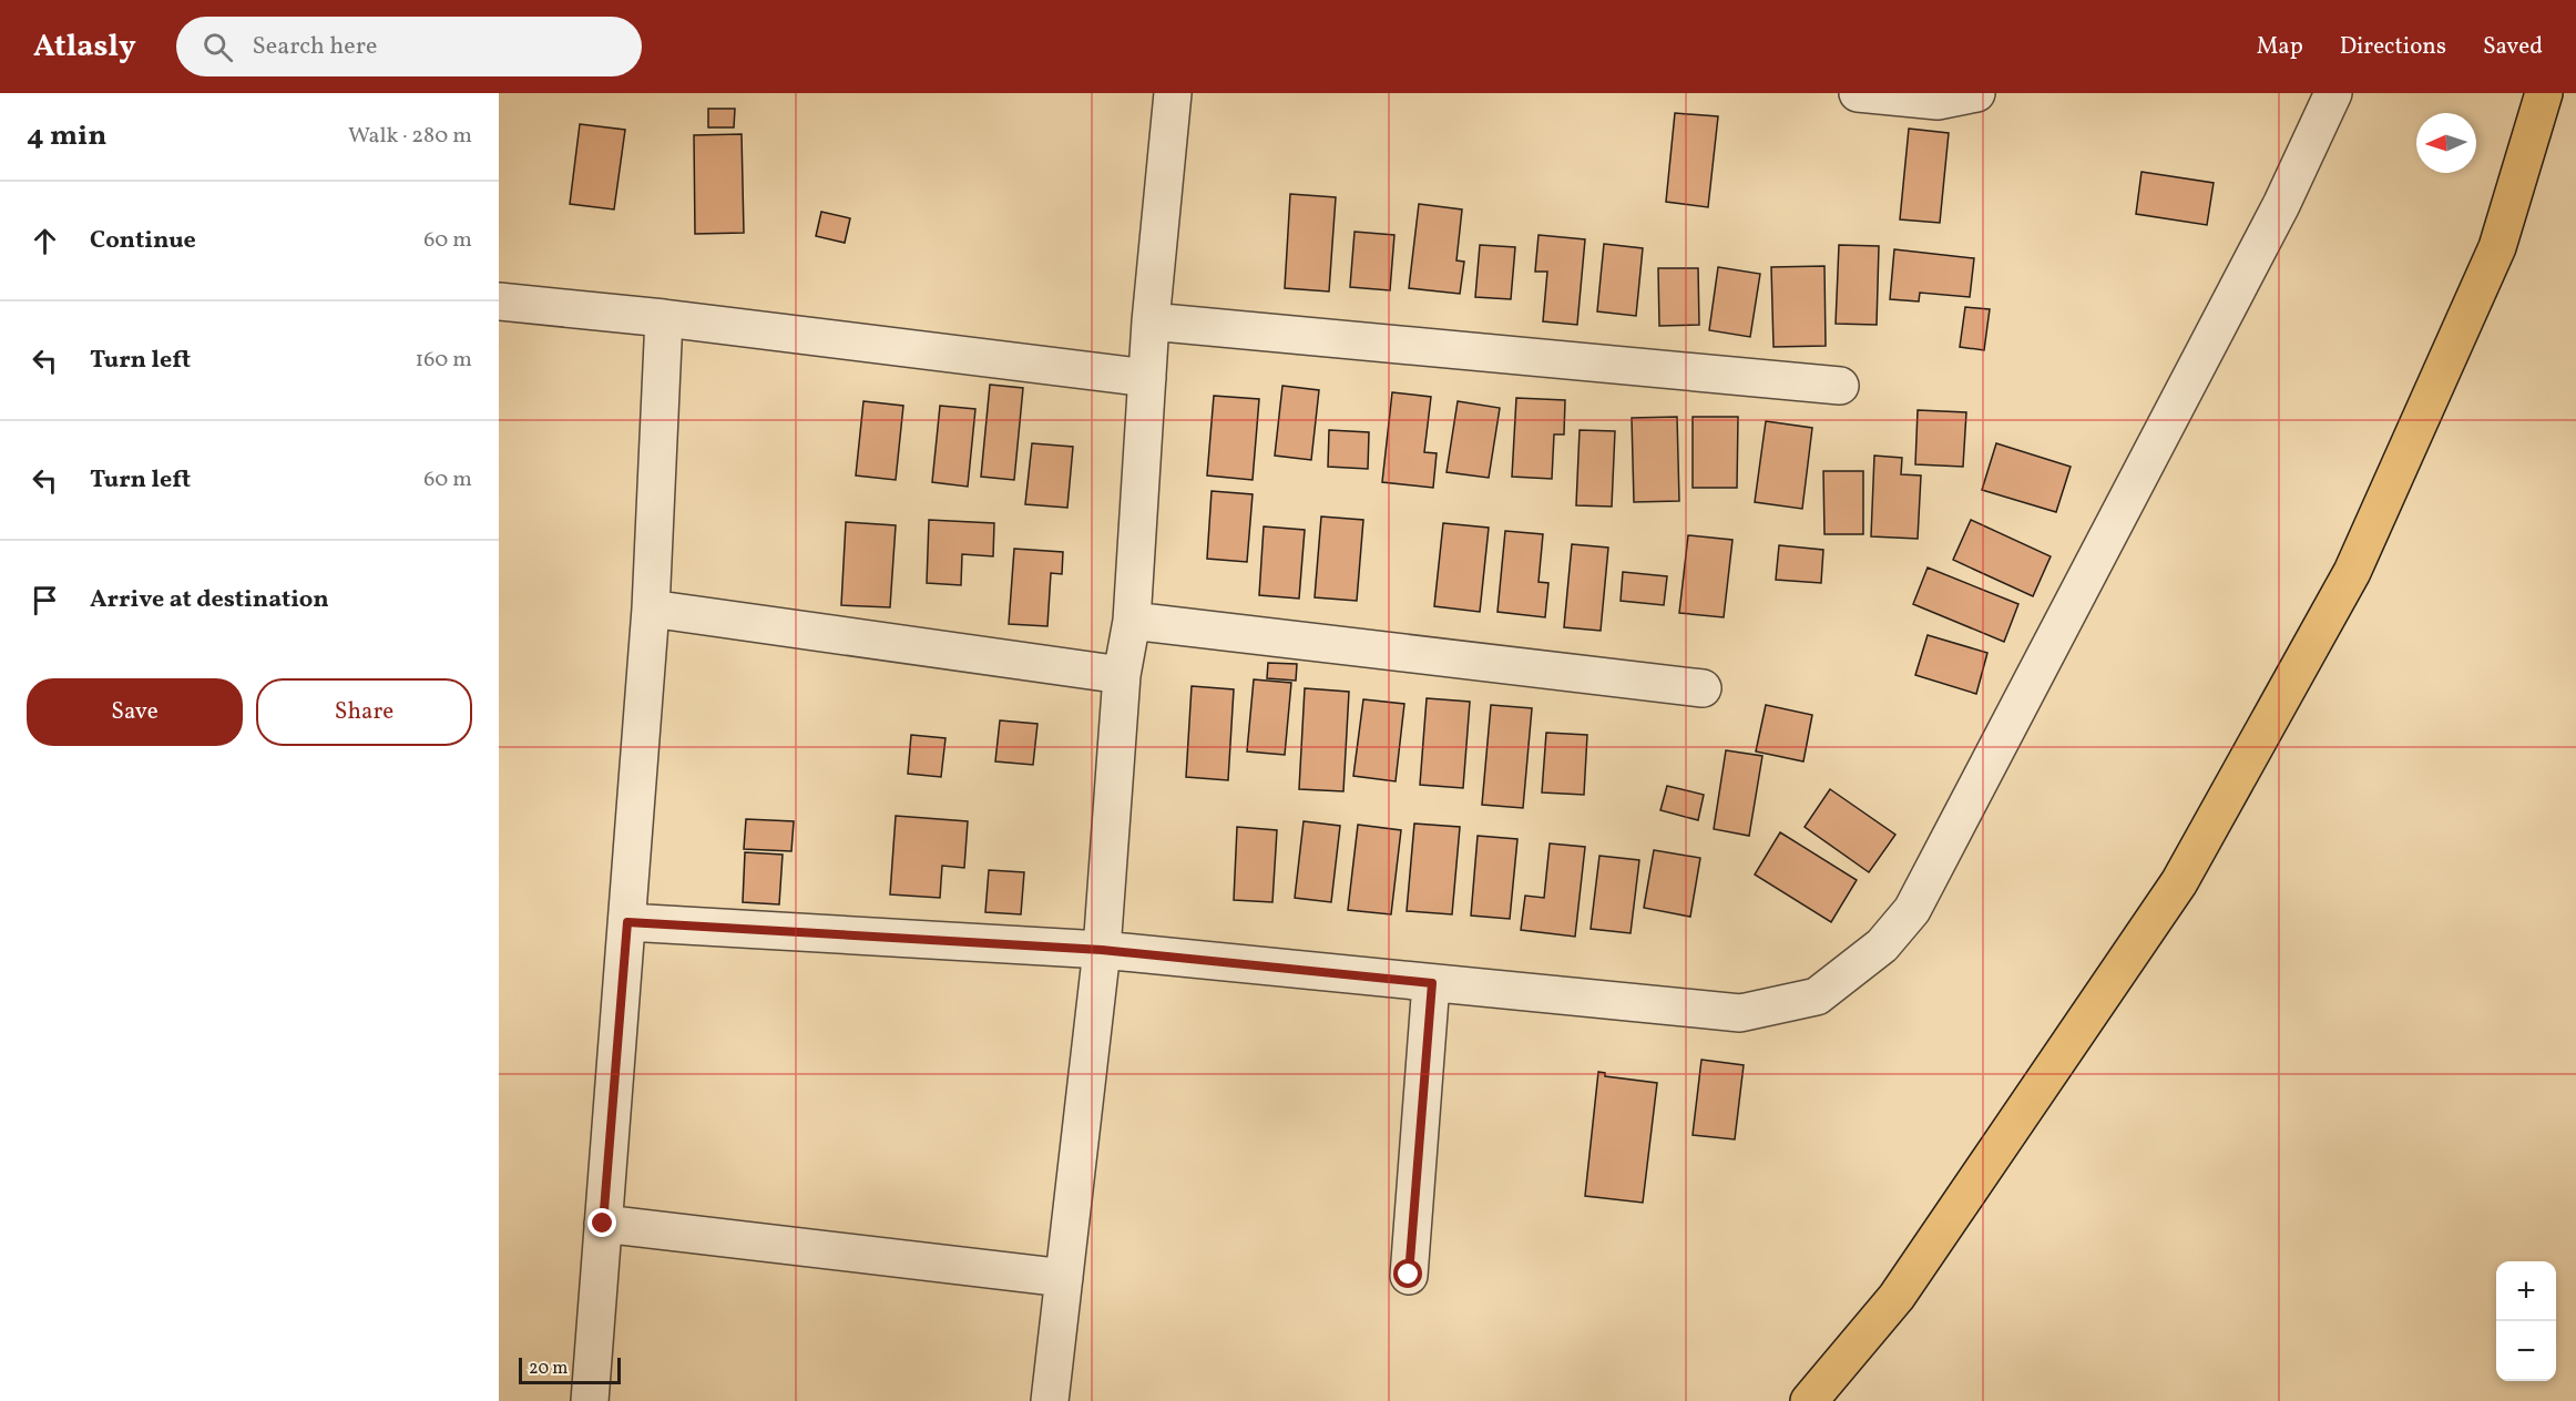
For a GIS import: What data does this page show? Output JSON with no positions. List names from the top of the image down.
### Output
{
  "scale_bar": "20 m",
  "north": "left",
  "page": {
    "header": "Atlasly",
    "search": "Search here",
    "nav": ["Map", "Directions", "Saved"],
    "heading": ["4 min", "Walk · 280 m"],
    "list": [
      ["Continue", "60 m"],
      ["Turn left", "160 m"],
      ["Turn left", "60 m"],
      "Arrive at destination"
    ],
    "buttons": ["Save", "Share"],
    "map_buttons": ["+", "−"],
    "scale": "20 m"
  }
}
